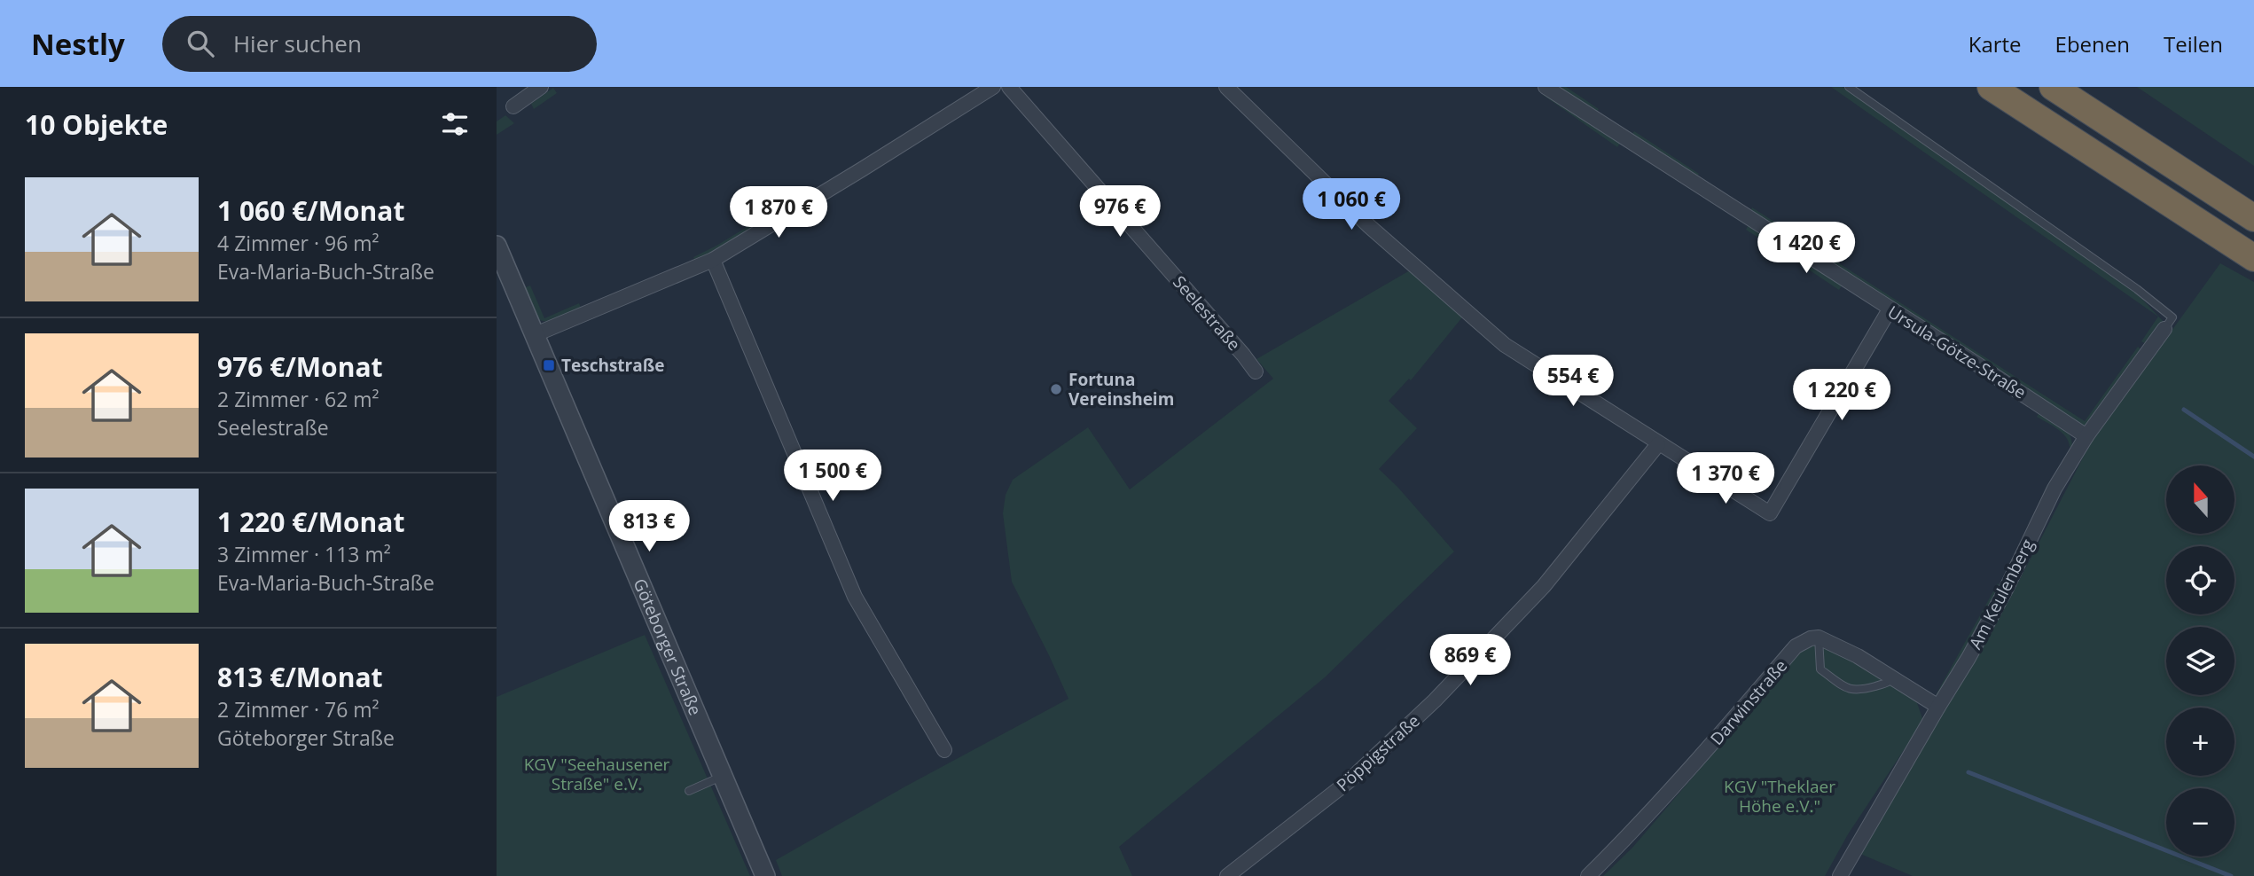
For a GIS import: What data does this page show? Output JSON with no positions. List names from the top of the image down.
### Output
{
  "streets": {
    "street": [
      "Seelestraße",
      "Ursula-Götze-Straße",
      "Am Keulenberg",
      "Göteborger Straße",
      "Darwinstraße",
      "Pöppigstraße"
    ]
  },
  "crossings": [
    ["Ursula-Götze-Straße", "Am Keulenberg"]
  ],
  "parks": ["KGV \"Seehausener Straße\" e.V.", "KGV \"Theklaer Höhe e.V.\""],
  "places": {
    "transit": ["Teschstraße"],
    "other": ["Fortuna Vereinsheim"]
  },
  "north": "top",
  "page": {
    "header": "Nestly",
    "search": "Hier suchen",
    "nav": ["Karte", "Ebenen", "Teilen"],
    "heading": "10 Objekte",
    "list": [
      {
        "name": "1 060 €/Monat",
        "note": "4 Zimmer · 96 m² · Eva-Maria-Buch-Straße"
      },
      {
        "name": "976 €/Monat",
        "note": "2 Zimmer · 62 m² · Seelestraße"
      },
      {
        "name": "1 220 €/Monat",
        "note": "3 Zimmer · 113 m² · Eva-Maria-Buch-Straße"
      },
      {
        "name": "813 €/Monat",
        "note": "2 Zimmer · 76 m² · Göteborger Straße"
      }
    ],
    "price": [
      "1 060 €",
      "976 €",
      "1 870 €",
      "1 420 €",
      "554 €",
      "1 220 €",
      "1 500 €",
      "1 370 €",
      "813 €",
      "869 €"
    ],
    "map_buttons": ["+", "−"]
  }
}
